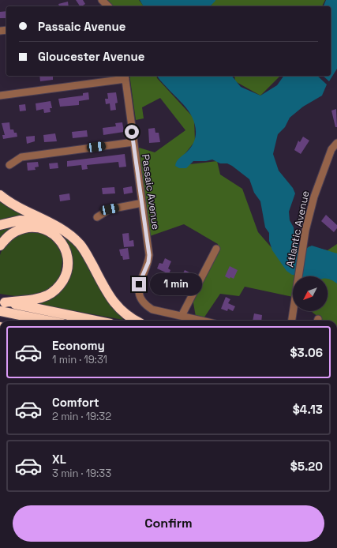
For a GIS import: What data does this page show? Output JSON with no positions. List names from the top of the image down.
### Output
{
  "streets": {
    "street": ["Passaic Avenue", "Atlantic Avenue"]
  },
  "north": "bottom left",
  "page": {
    "banner": ["Passaic Avenue", "Gloucester Avenue"],
    "bubble": "1 min",
    "list": [
      {
        "name": "Economy",
        "note": "1 min · 19:31",
        "value": "$3.06"
      },
      {
        "name": "Comfort",
        "note": "2 min · 19:32",
        "value": "$4.13"
      },
      {
        "name": "XL",
        "note": "3 min · 19:33",
        "value": "$5.20"
      }
    ],
    "buttons": "Confirm"
  }
}
